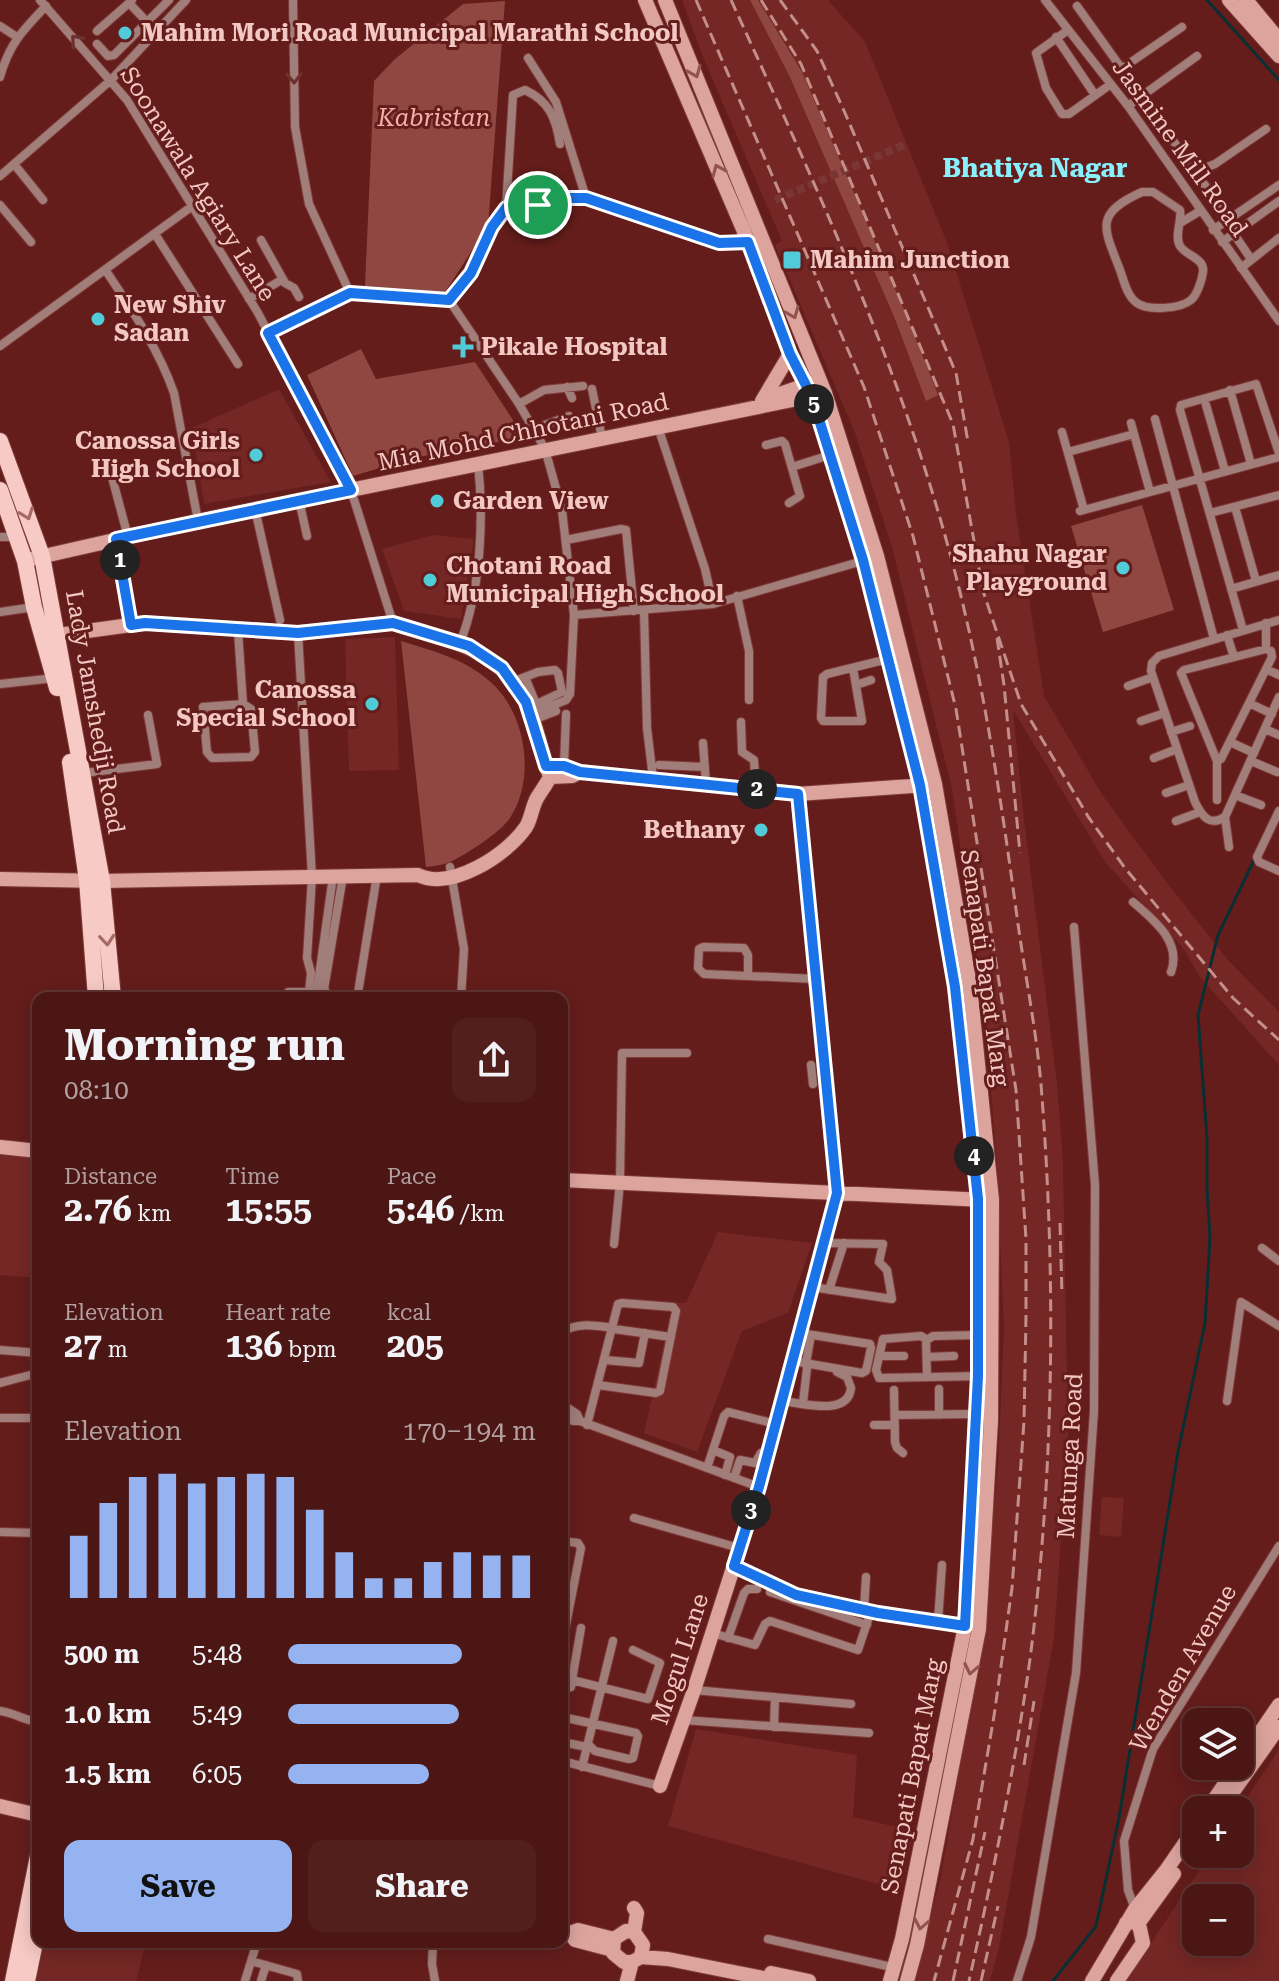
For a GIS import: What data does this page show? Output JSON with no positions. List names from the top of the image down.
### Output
{
  "streets": {
    "main road": [
      "Mia Mohd Chhotani Road",
      "Lady Jamshedji Road",
      "Senapati Bapat Marg",
      "Mogul Lane"
    ],
    "street": [
      "Jasmine Mill Road",
      "Soonawala Agiary Lane",
      "Matunga Road",
      "Wenden Avenue"
    ]
  },
  "crossings": [
    ["Soonawala Agiary Lane", "Mia Mohd Chhotani Road"],
    ["Mia Mohd Chhotani Road", "Lady Jamshedji Road"],
    ["Mia Mohd Chhotani Road", "Senapati Bapat Marg"]
  ],
  "districts": ["Bhatiya Nagar"],
  "parks": ["Kabristan"],
  "places": {
    "other": [
      "Mahim Mori Road Municipal Marathi School",
      "New Shiv Sadan",
      "Canossa Girls High School",
      "Garden View",
      "Shahu Nagar Playground",
      "Chotani Road Municipal High School",
      "Canossa Special School",
      "Bethany"
    ],
    "transit": ["Mahim Junction"],
    "health": ["Pikale Hospital"]
  },
  "page": {
    "pins": [
      "5",
      "1",
      "2",
      "4",
      "3"
    ],
    "heading": ["Morning run", "08:10"],
    "stats": [
      ["Distance", "2.76 km"],
      ["Time", "15:55"],
      ["Pace", "5:46 /km"],
      ["Elevation", "27 m"],
      ["Heart rate", "136 bpm"],
      ["kcal", "205"]
    ],
    "chart": ["Elevation", "170–194 m"],
    "list": [
      {
        "name": "500 m",
        "note": "5:48"
      },
      {
        "name": "1.0 km",
        "note": "5:49"
      },
      {
        "name": "1.5 km",
        "note": "6:05"
      }
    ],
    "map_buttons": ["+", "−"],
    "buttons": ["Save", "Share"]
  }
}
